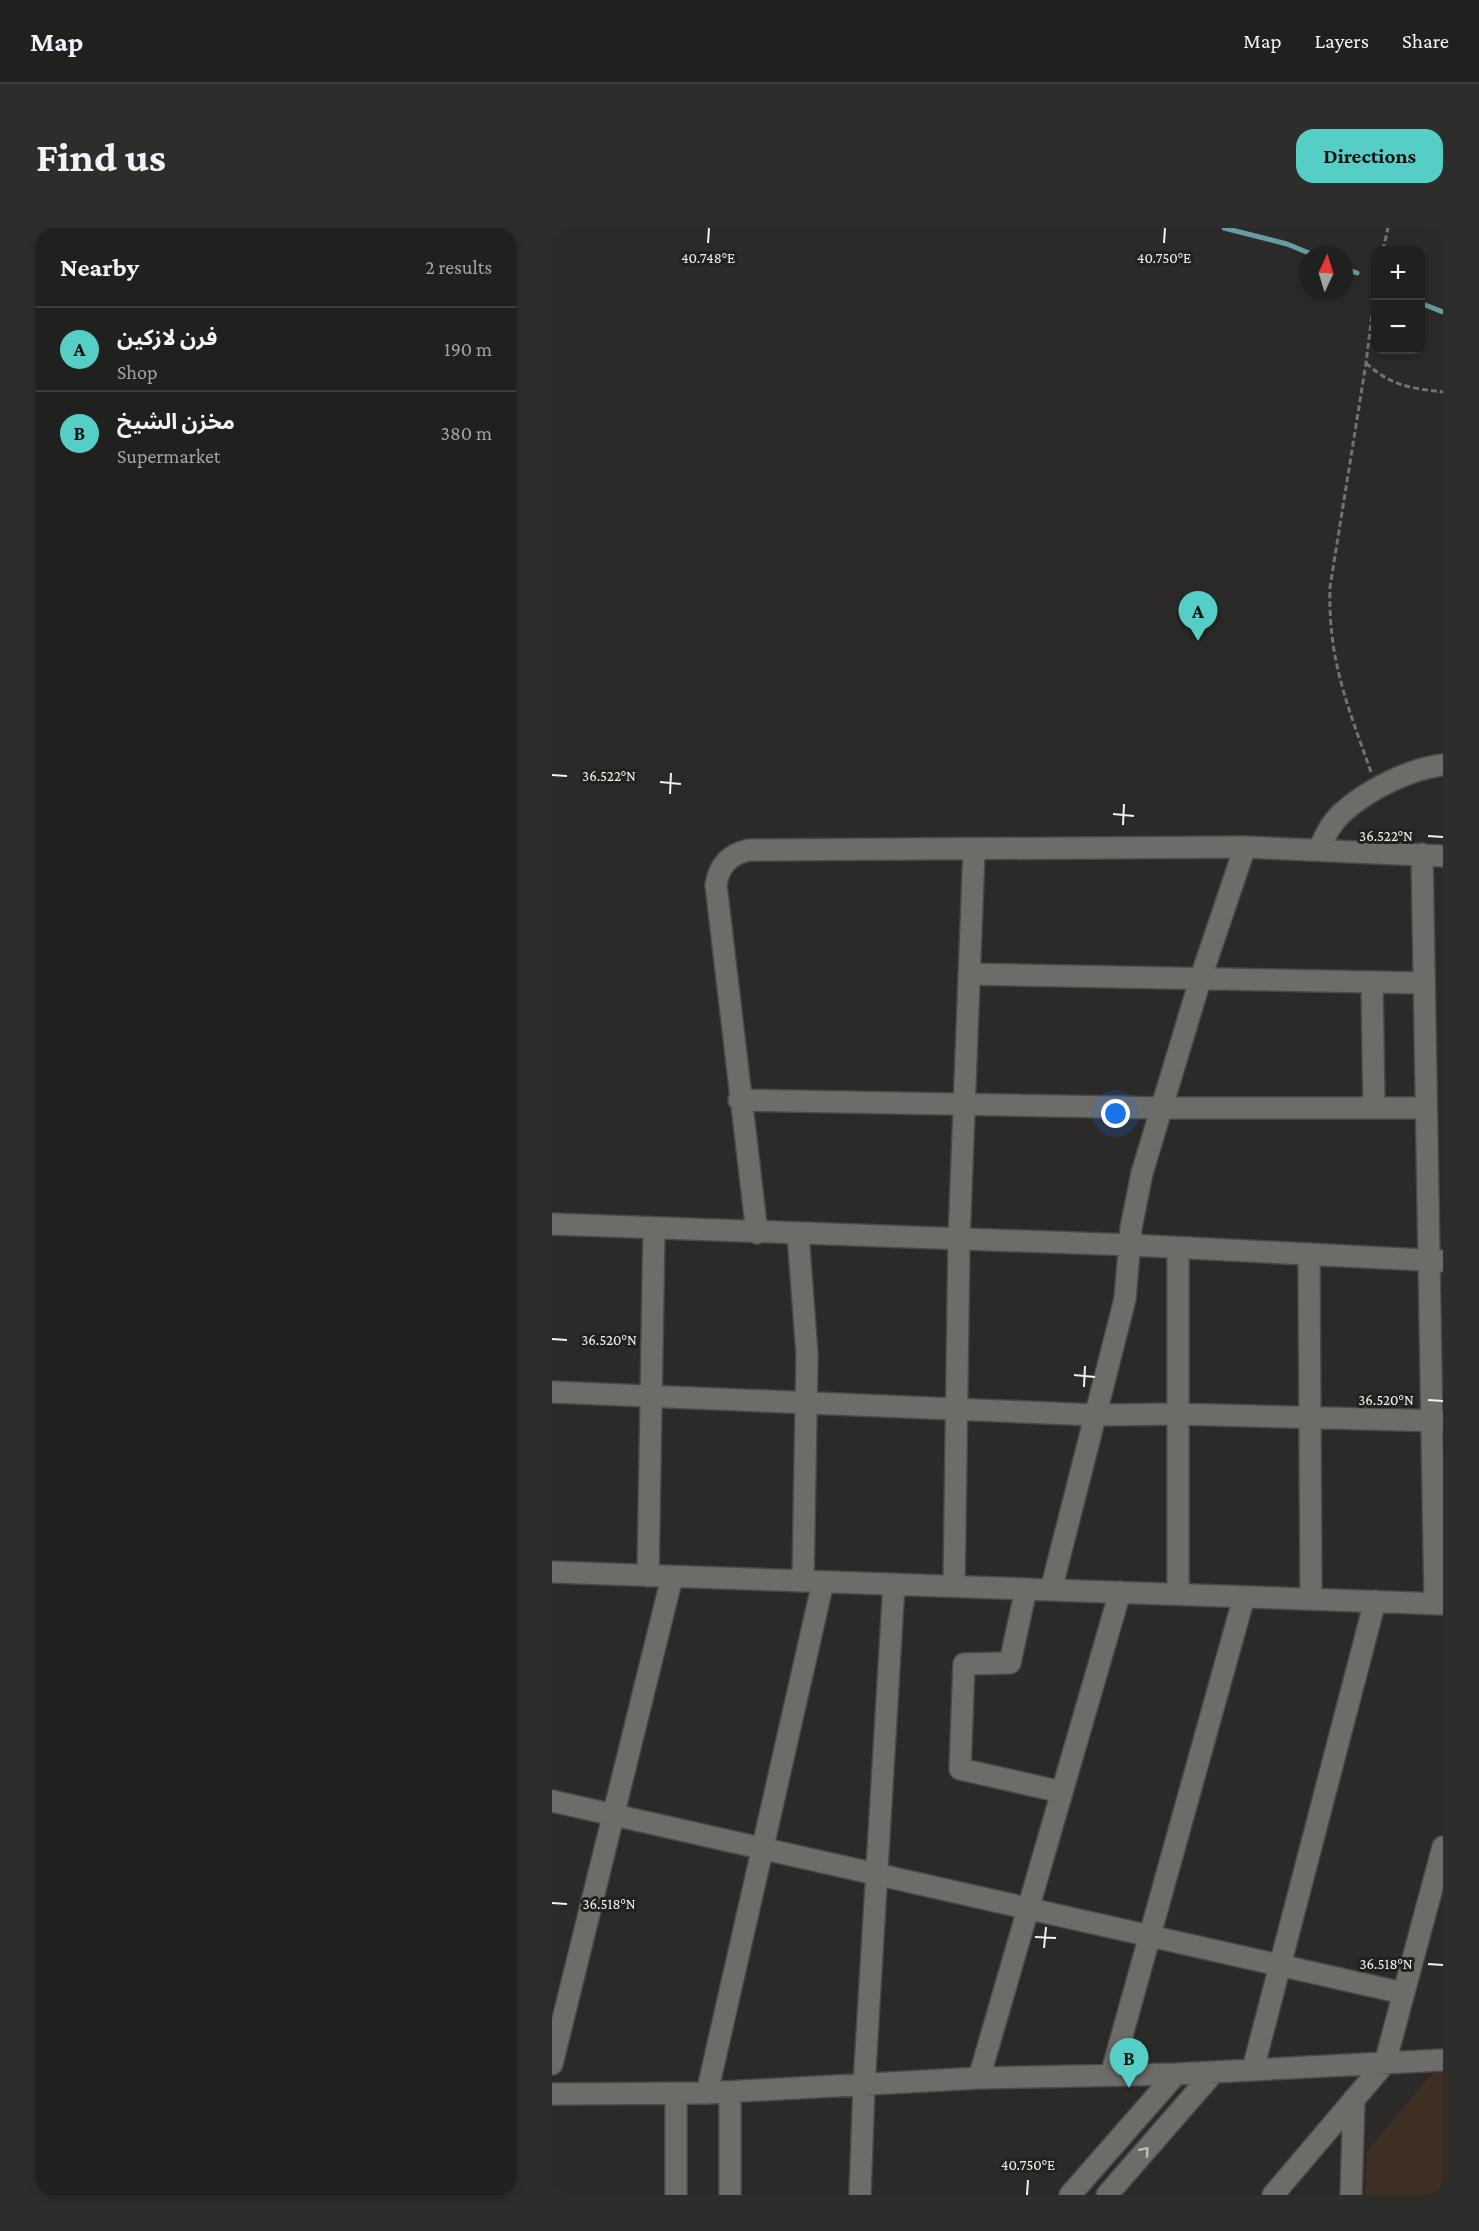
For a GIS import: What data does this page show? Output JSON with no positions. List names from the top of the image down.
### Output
{
  "north": "top",
  "page": {
    "header": "Map",
    "nav": ["Map", "Layers", "Share"],
    "buttons": "Directions",
    "title": "Find us",
    "heading": ["Nearby", "2 results"],
    "map_buttons": ["+", "−"],
    "list": [
      {
        "mark": "A",
        "name": "فرن لازكين",
        "note": "Shop",
        "value": "190 m"
      },
      {
        "mark": "B",
        "name": "مخزن الشيخ",
        "note": "Supermarket",
        "value": "380 m"
      }
    ],
    "pins": ["A", "B"]
  },
  "coordinates": [
    "40.748°E",
    "40.750°E",
    "36.522°N",
    "36.520°N",
    "36.518°N"
  ]
}
